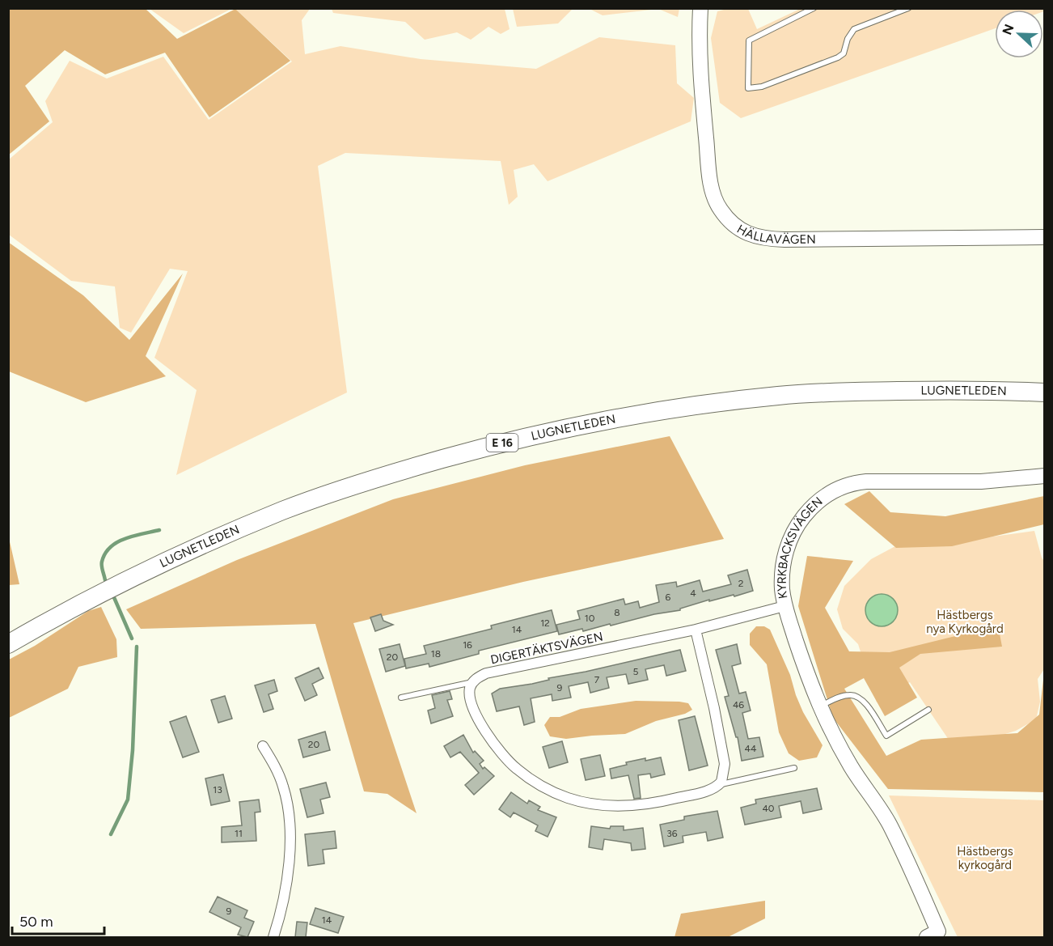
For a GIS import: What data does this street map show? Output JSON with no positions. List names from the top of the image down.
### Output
{
  "streets": {
    "highway": ["LUGNETLEDEN", "E 16"],
    "street": ["HÄLLAVÄGEN", "KYRKBACKSVÄGEN", "DIGERTÄKTSVÄGEN"]
  },
  "crossings": [
    ["KYRKBACKSVÄGEN", "DIGERTÄKTSVÄGEN"]
  ],
  "parks": ["Hästbergs nya Kyrkogård", "Hästbergs kyrkogård"],
  "house_numbers": [
    "2",
    "4",
    "6",
    "8",
    "10",
    "12",
    "14",
    "16",
    "18",
    "20",
    "5",
    "7",
    "9",
    "46",
    "20",
    "44",
    "13",
    "40",
    "11",
    "36",
    "9",
    "14"
  ],
  "scale_bar": "50 m",
  "north": "left"
}
